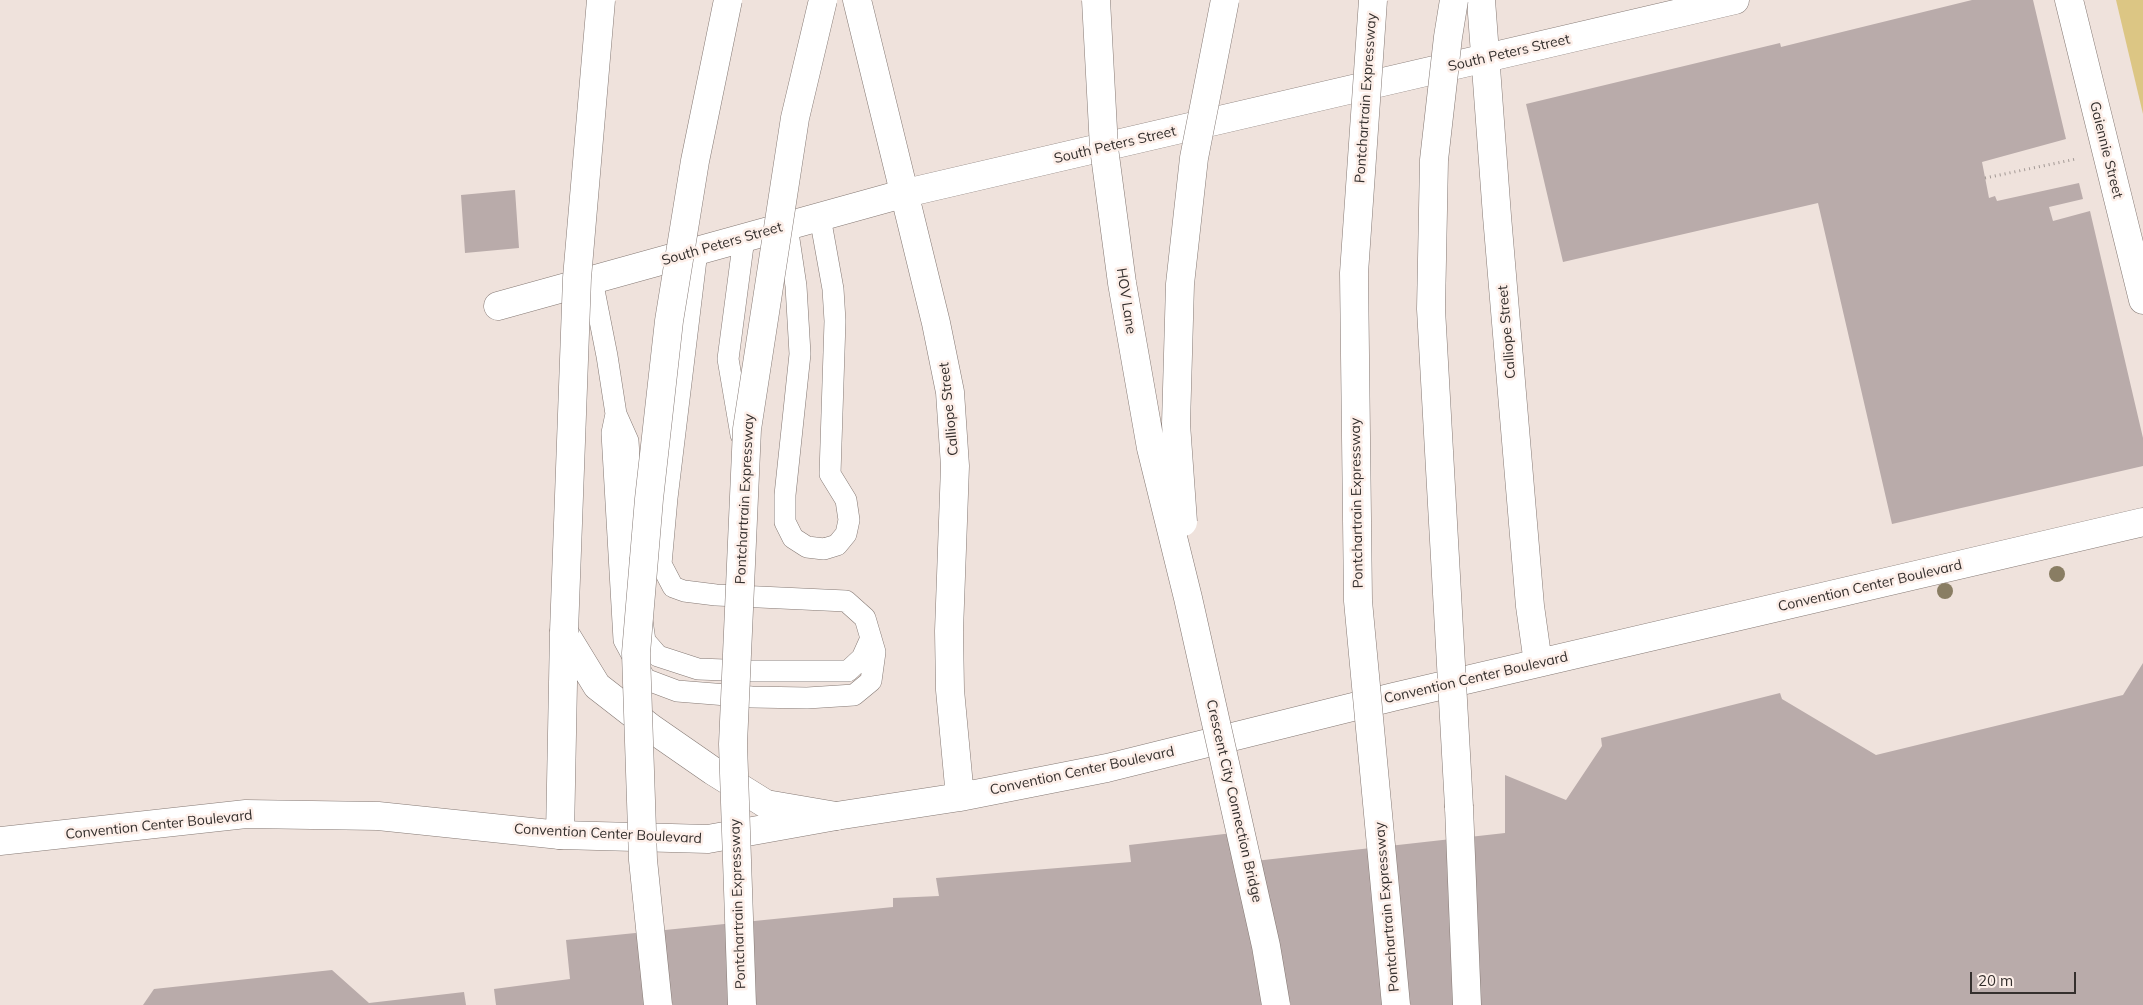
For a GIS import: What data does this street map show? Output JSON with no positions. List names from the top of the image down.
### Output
{
  "streets": {
    "main road": [
      "South Peters Street",
      "Pontchartrain Expressway",
      "Gaiennie Street",
      "HOV Lane",
      "Calliope Street",
      "Convention Center Boulevard",
      "Crescent City Connection Bridge"
    ]
  },
  "crossings": [
    ["South Peters Street", "Calliope Street"],
    ["HOV Lane", "Crescent City Connection Bridge"],
    ["Calliope Street", "Convention Center Boulevard"]
  ],
  "scale_bar": "20 m"
}
